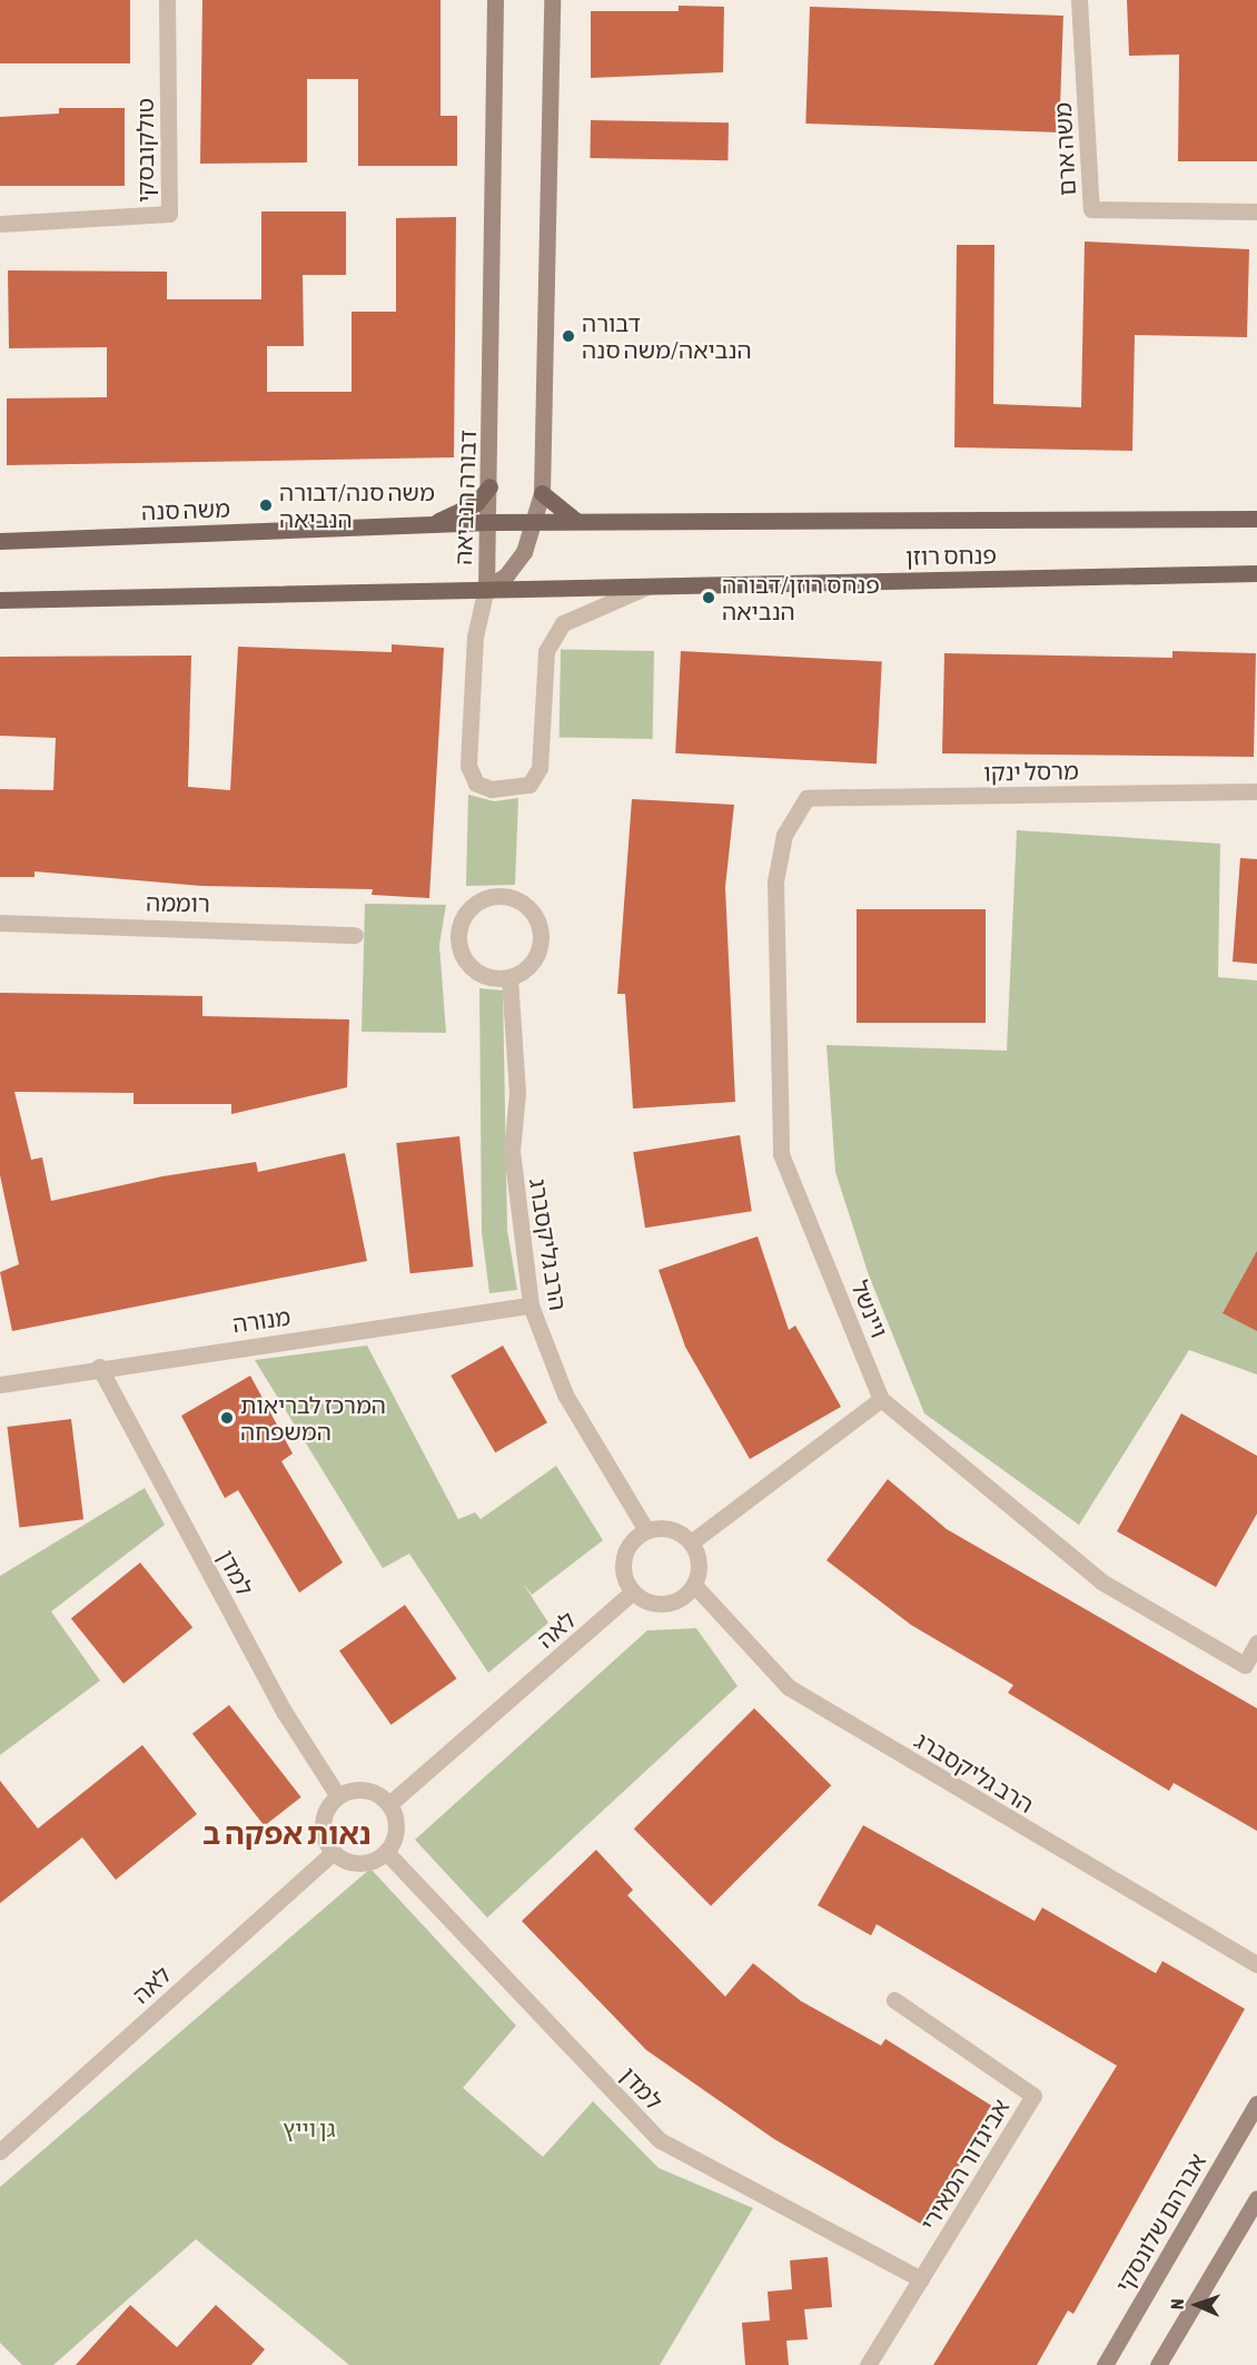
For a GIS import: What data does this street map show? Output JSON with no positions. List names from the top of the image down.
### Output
{
  "streets": {
    "main road": ["משה סנה", "פנחס רוזן"],
    "street": [
      "משה ארם",
      "טולקובסקי",
      "דבורה הנביאה",
      "מרסל ינקו",
      "רוממה",
      "הרב גליקסברג",
      "ויינשל",
      "מנורה",
      "למדן",
      "לאה",
      "אביגדור המאירי",
      "אברהם שלונסקי"
    ]
  },
  "crossings": [
    ["דבורה הנביאה", "משה סנה"],
    ["דבורה הנביאה", "פנחס רוזן"],
    ["משה סנה", "פנחס רוזן"],
    ["מרסל ינקו", "ויינשל"],
    ["הרב גליקסברג", "מנורה"],
    ["הרב גליקסברג", "לאה"],
    ["מנורה", "למדן"],
    ["למדן", "לאה"],
    ["למדן", "אביגדור המאירי"]
  ],
  "districts": ["נאות אפקה ב"],
  "parks": ["גן וייץ"],
  "places": [
    "דבורה הנביאה/משה סנה",
    "משה סנה/דבורה הנביאה",
    "פנחס רוזן/דבורה הנביאה",
    "המרכז לבריאות המשפחה"
  ],
  "north": "left"
}
